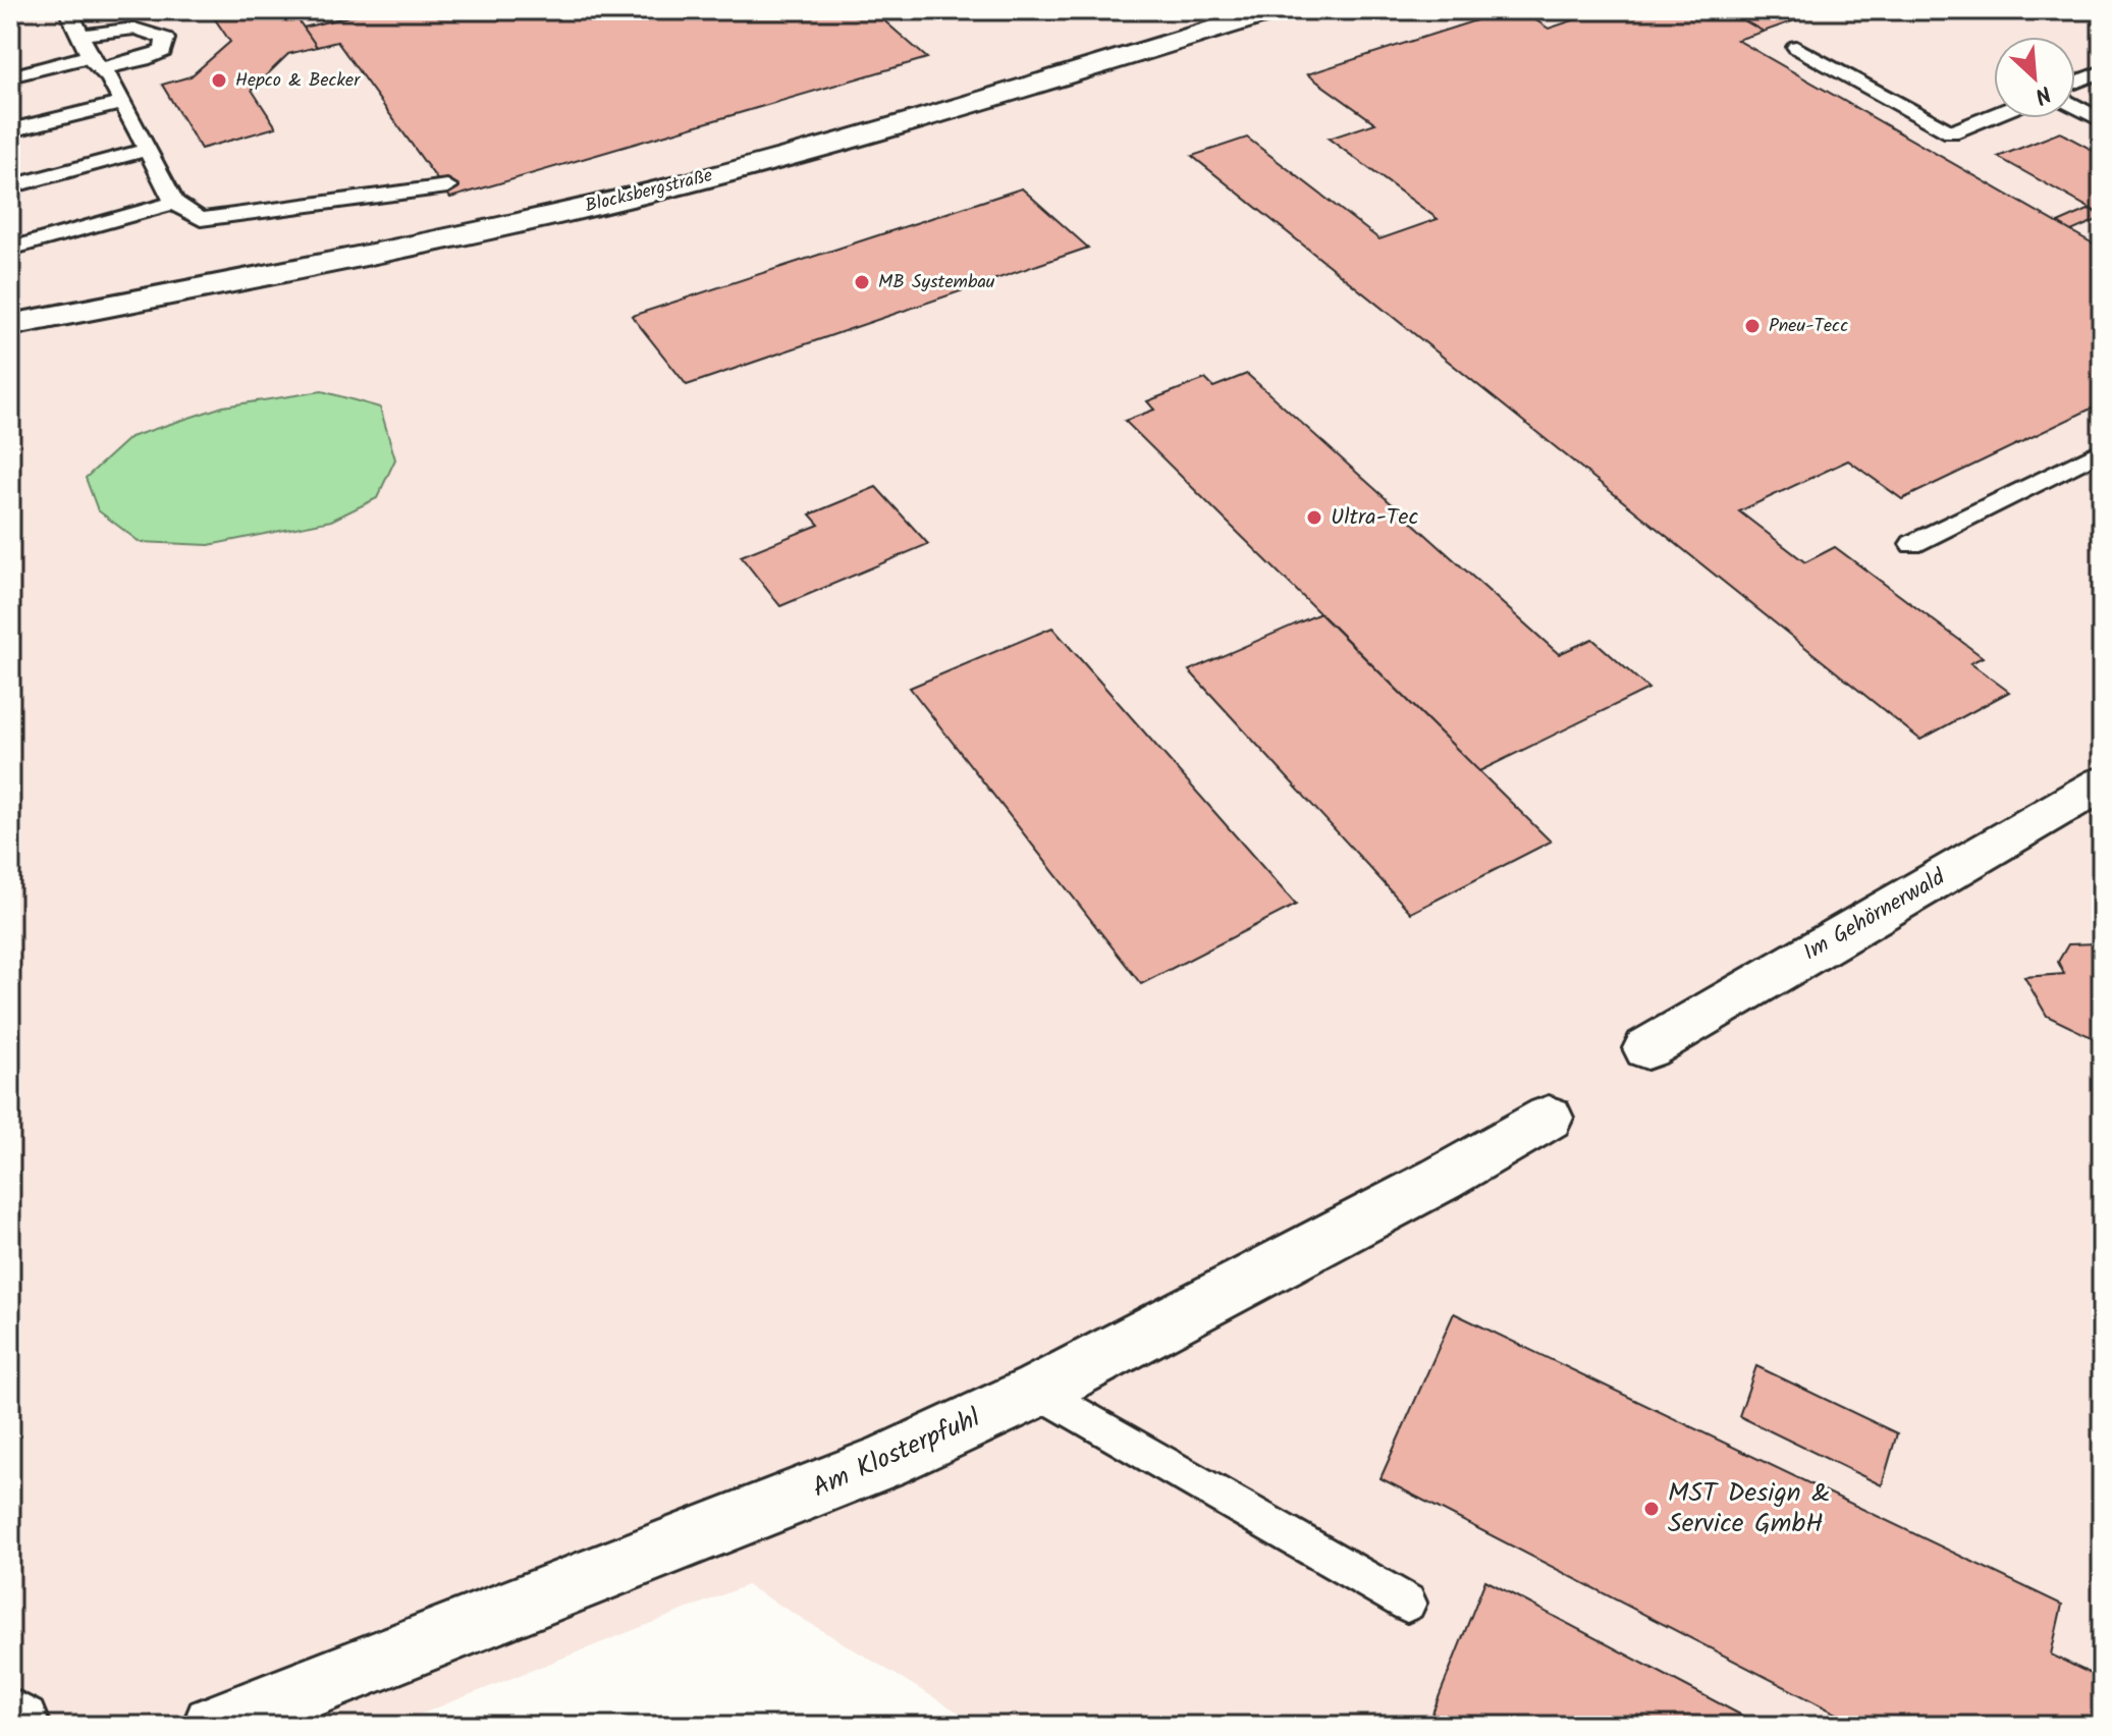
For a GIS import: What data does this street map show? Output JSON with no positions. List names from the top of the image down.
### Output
{
  "streets": {
    "main road": ["Blocksbergstraße", "Im Gehörnerwald", "Am Klosterpfuhl"]
  },
  "places": [
    "Hepco & Becker",
    "MB Systembau",
    "Pneu-Tecc",
    "Ultra-Tec",
    "MST Design & Service GmbH"
  ],
  "north": "bottom right"
}
